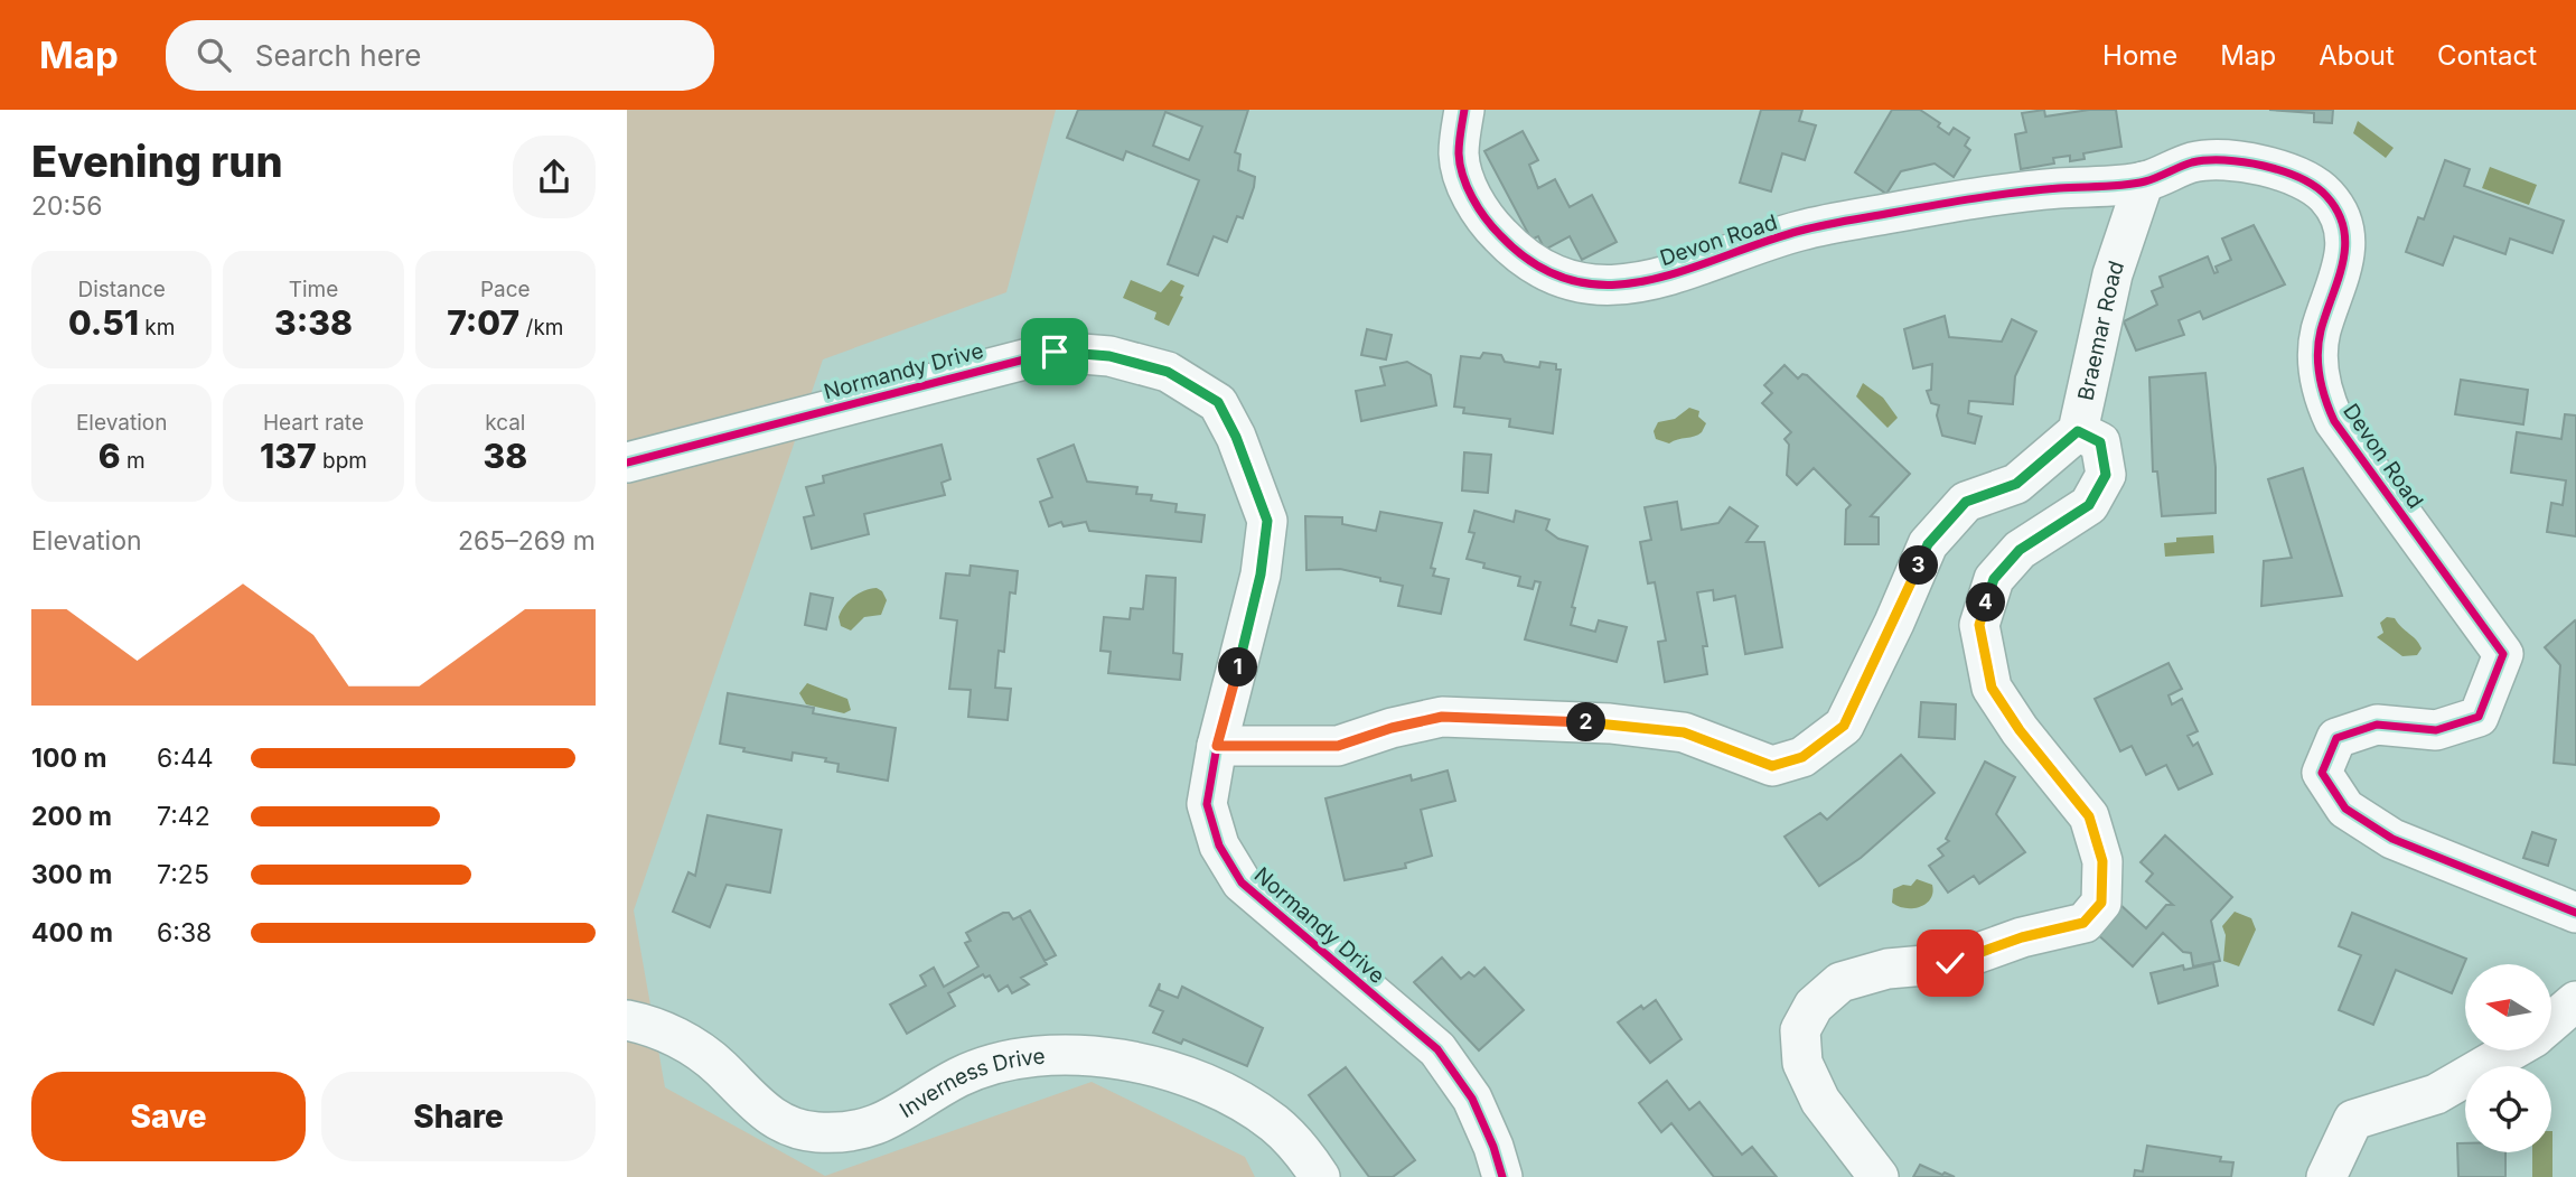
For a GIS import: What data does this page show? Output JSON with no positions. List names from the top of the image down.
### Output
{
  "streets": {
    "street": [
      "Devon Road",
      "Braemar Road",
      "Normandy Drive",
      "Inverness Drive"
    ]
  },
  "crossings": [
    ["Devon Road", "Braemar Road"],
    ["Braemar Road", "Normandy Drive"]
  ],
  "north": "left",
  "page": {
    "header": "Map",
    "search": "Search here",
    "nav": [
      "Home",
      "Map",
      "About",
      "Contact"
    ],
    "heading": ["Evening run", "20:56"],
    "stats": [
      ["Distance", "0.51 km"],
      ["Time", "3:38"],
      ["Pace", "7:07 /km"],
      ["Elevation", "6 m"],
      ["Heart rate", "137 bpm"],
      ["kcal", "38"]
    ],
    "chart": ["Elevation", "265–269 m"],
    "pins": [
      "3",
      "4",
      "1",
      "2"
    ],
    "list": [
      {
        "name": "100 m",
        "note": "6:44"
      },
      {
        "name": "200 m",
        "note": "7:42"
      },
      {
        "name": "300 m",
        "note": "7:25"
      },
      {
        "name": "400 m",
        "note": "6:38"
      }
    ],
    "buttons": ["Save", "Share"]
  }
}
